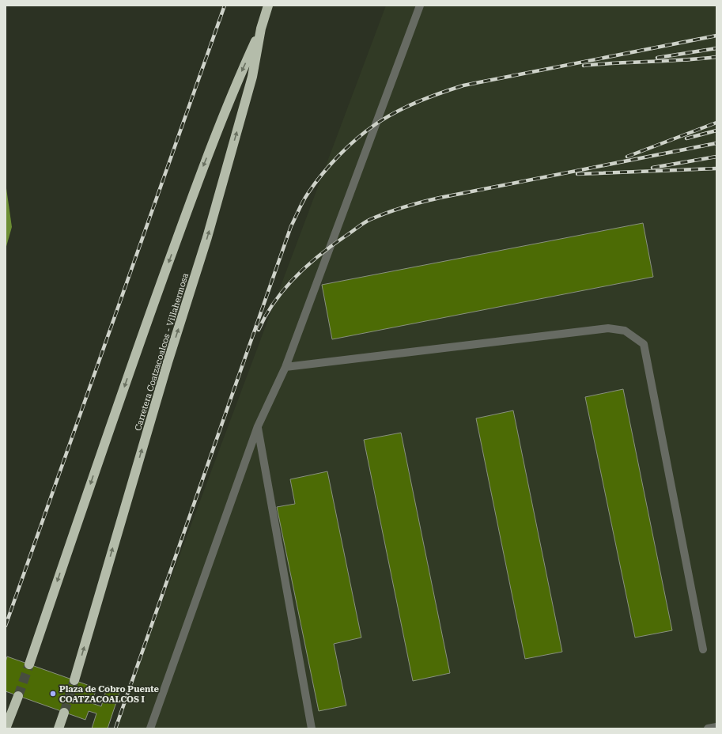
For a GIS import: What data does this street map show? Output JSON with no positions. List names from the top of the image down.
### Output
{
  "streets": {
    "highway": ["Carretera Coatzacoalcos - Villahermosa"]
  },
  "places": ["Plaza de Cobro Puente COATZACOALCOS I"]
}
